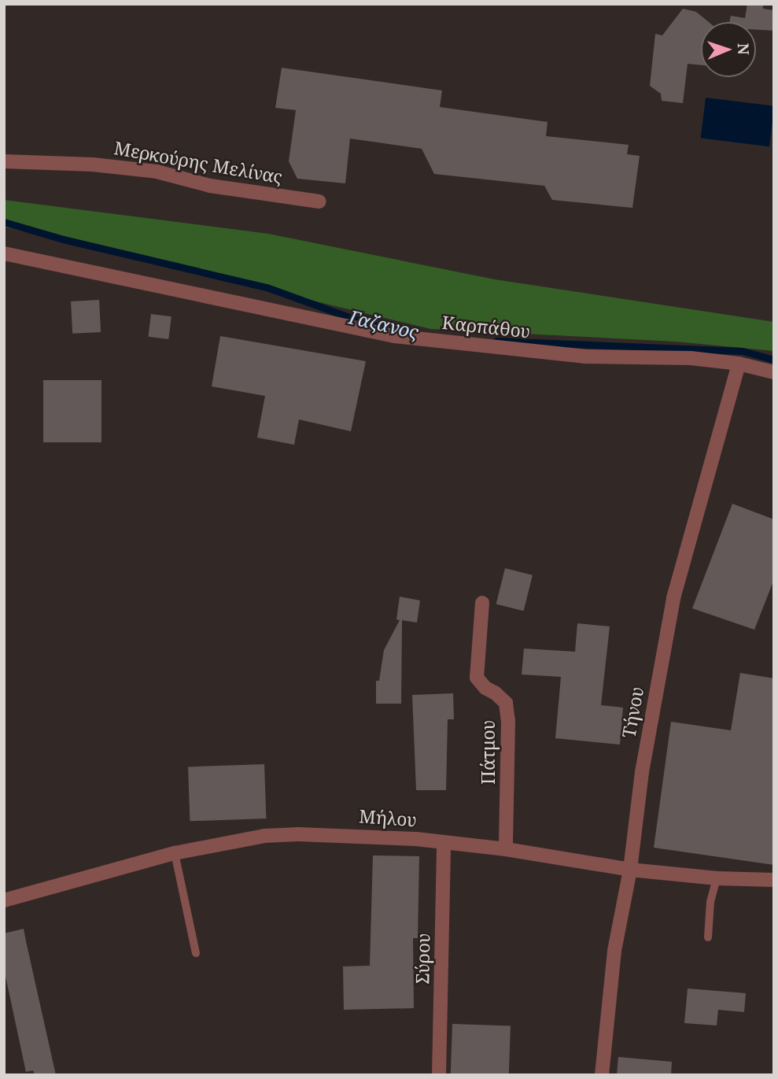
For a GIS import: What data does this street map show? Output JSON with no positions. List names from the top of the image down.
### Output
{
  "streets": {
    "street": [
      "Μερκούρης Μελίνας",
      "Καρπάθου",
      "Τήνου",
      "Πάτμου",
      "Μήλου",
      "Σύρου"
    ]
  },
  "crossings": [
    ["Καρπάθου", "Τήνου"],
    ["Τήνου", "Μήλου"],
    ["Πάτμου", "Μήλου"],
    ["Μήλου", "Σύρου"]
  ],
  "water": ["Γαζανος"],
  "north": "right"
}
